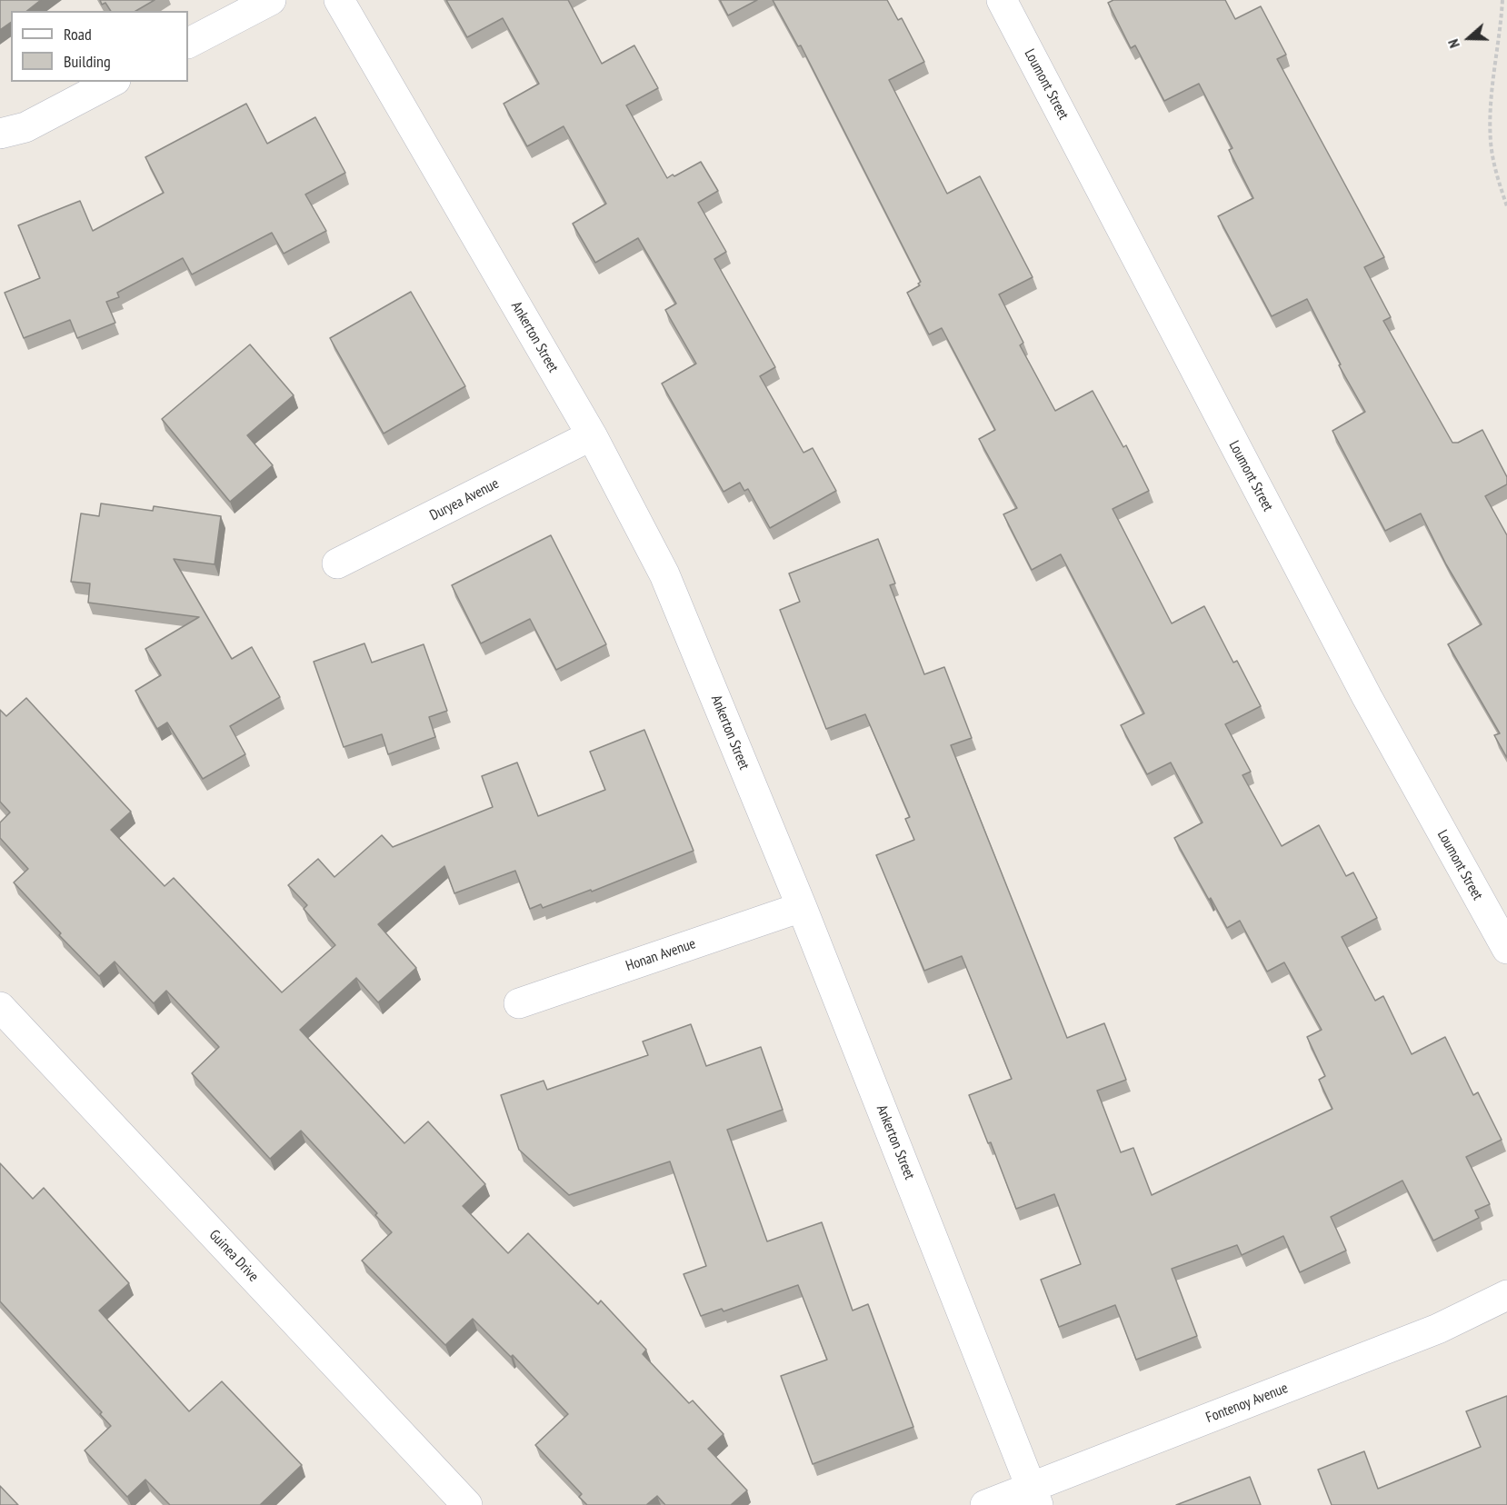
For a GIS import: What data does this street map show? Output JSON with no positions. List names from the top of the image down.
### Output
{
  "streets": {
    "street": [
      "Loumont Street",
      "Ankerton Street",
      "Duryea Avenue",
      "Honan Avenue",
      "Guinea Drive",
      "Fontenoy Avenue"
    ]
  },
  "crossings": [
    ["Ankerton Street", "Duryea Avenue"],
    ["Ankerton Street", "Honan Avenue"],
    ["Ankerton Street", "Fontenoy Avenue"]
  ],
  "legend": ["Road", "Building"],
  "north": "left"
}
